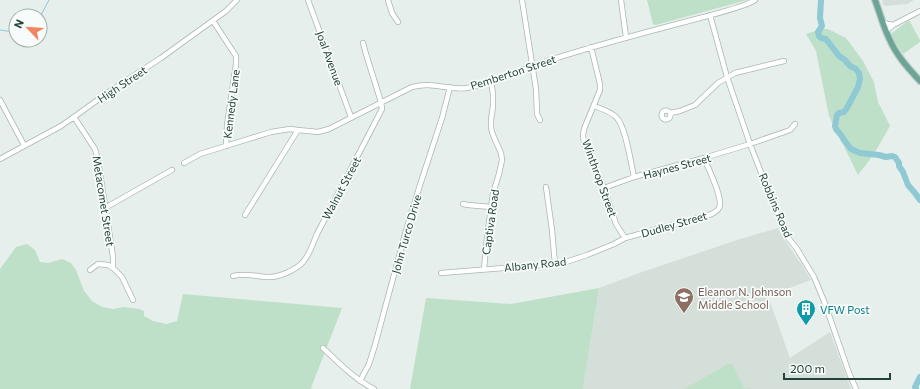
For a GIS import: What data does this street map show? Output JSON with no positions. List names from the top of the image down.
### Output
{
  "streets": {
    "street": [
      "Joal Avenue",
      "Pemberton Street",
      "High Street",
      "Kennedy Lane",
      "Haynes Street",
      "Winthrop Street",
      "Walnut Street",
      "Metacomet Street",
      "Robbins Road",
      "Captiva Road",
      "Dudley Street",
      "John Turco Drive",
      "Albany Road"
    ]
  },
  "crossings": [
    ["Joal Avenue", "Pemberton Street"],
    ["Pemberton Street", "Kennedy Lane"],
    ["Pemberton Street", "Winthrop Street"],
    ["Pemberton Street", "Walnut Street"],
    ["Pemberton Street", "Robbins Road"],
    ["Pemberton Street", "Captiva Road"],
    ["Pemberton Street", "John Turco Drive"],
    ["High Street", "Kennedy Lane"],
    ["High Street", "Metacomet Street"],
    ["Haynes Street", "Winthrop Street"],
    ["Haynes Street", "Robbins Road"],
    ["Haynes Street", "Dudley Street"],
    ["Winthrop Street", "Dudley Street"],
    ["Winthrop Street", "Albany Road"],
    ["Captiva Road", "Albany Road"],
    ["Dudley Street", "Albany Road"]
  ],
  "places": {
    "school or university": ["Eleanor N. Johnson Middle School"],
    "building": ["VFW Post"]
  },
  "scale_bar": "200 m",
  "north": "top left"
}
